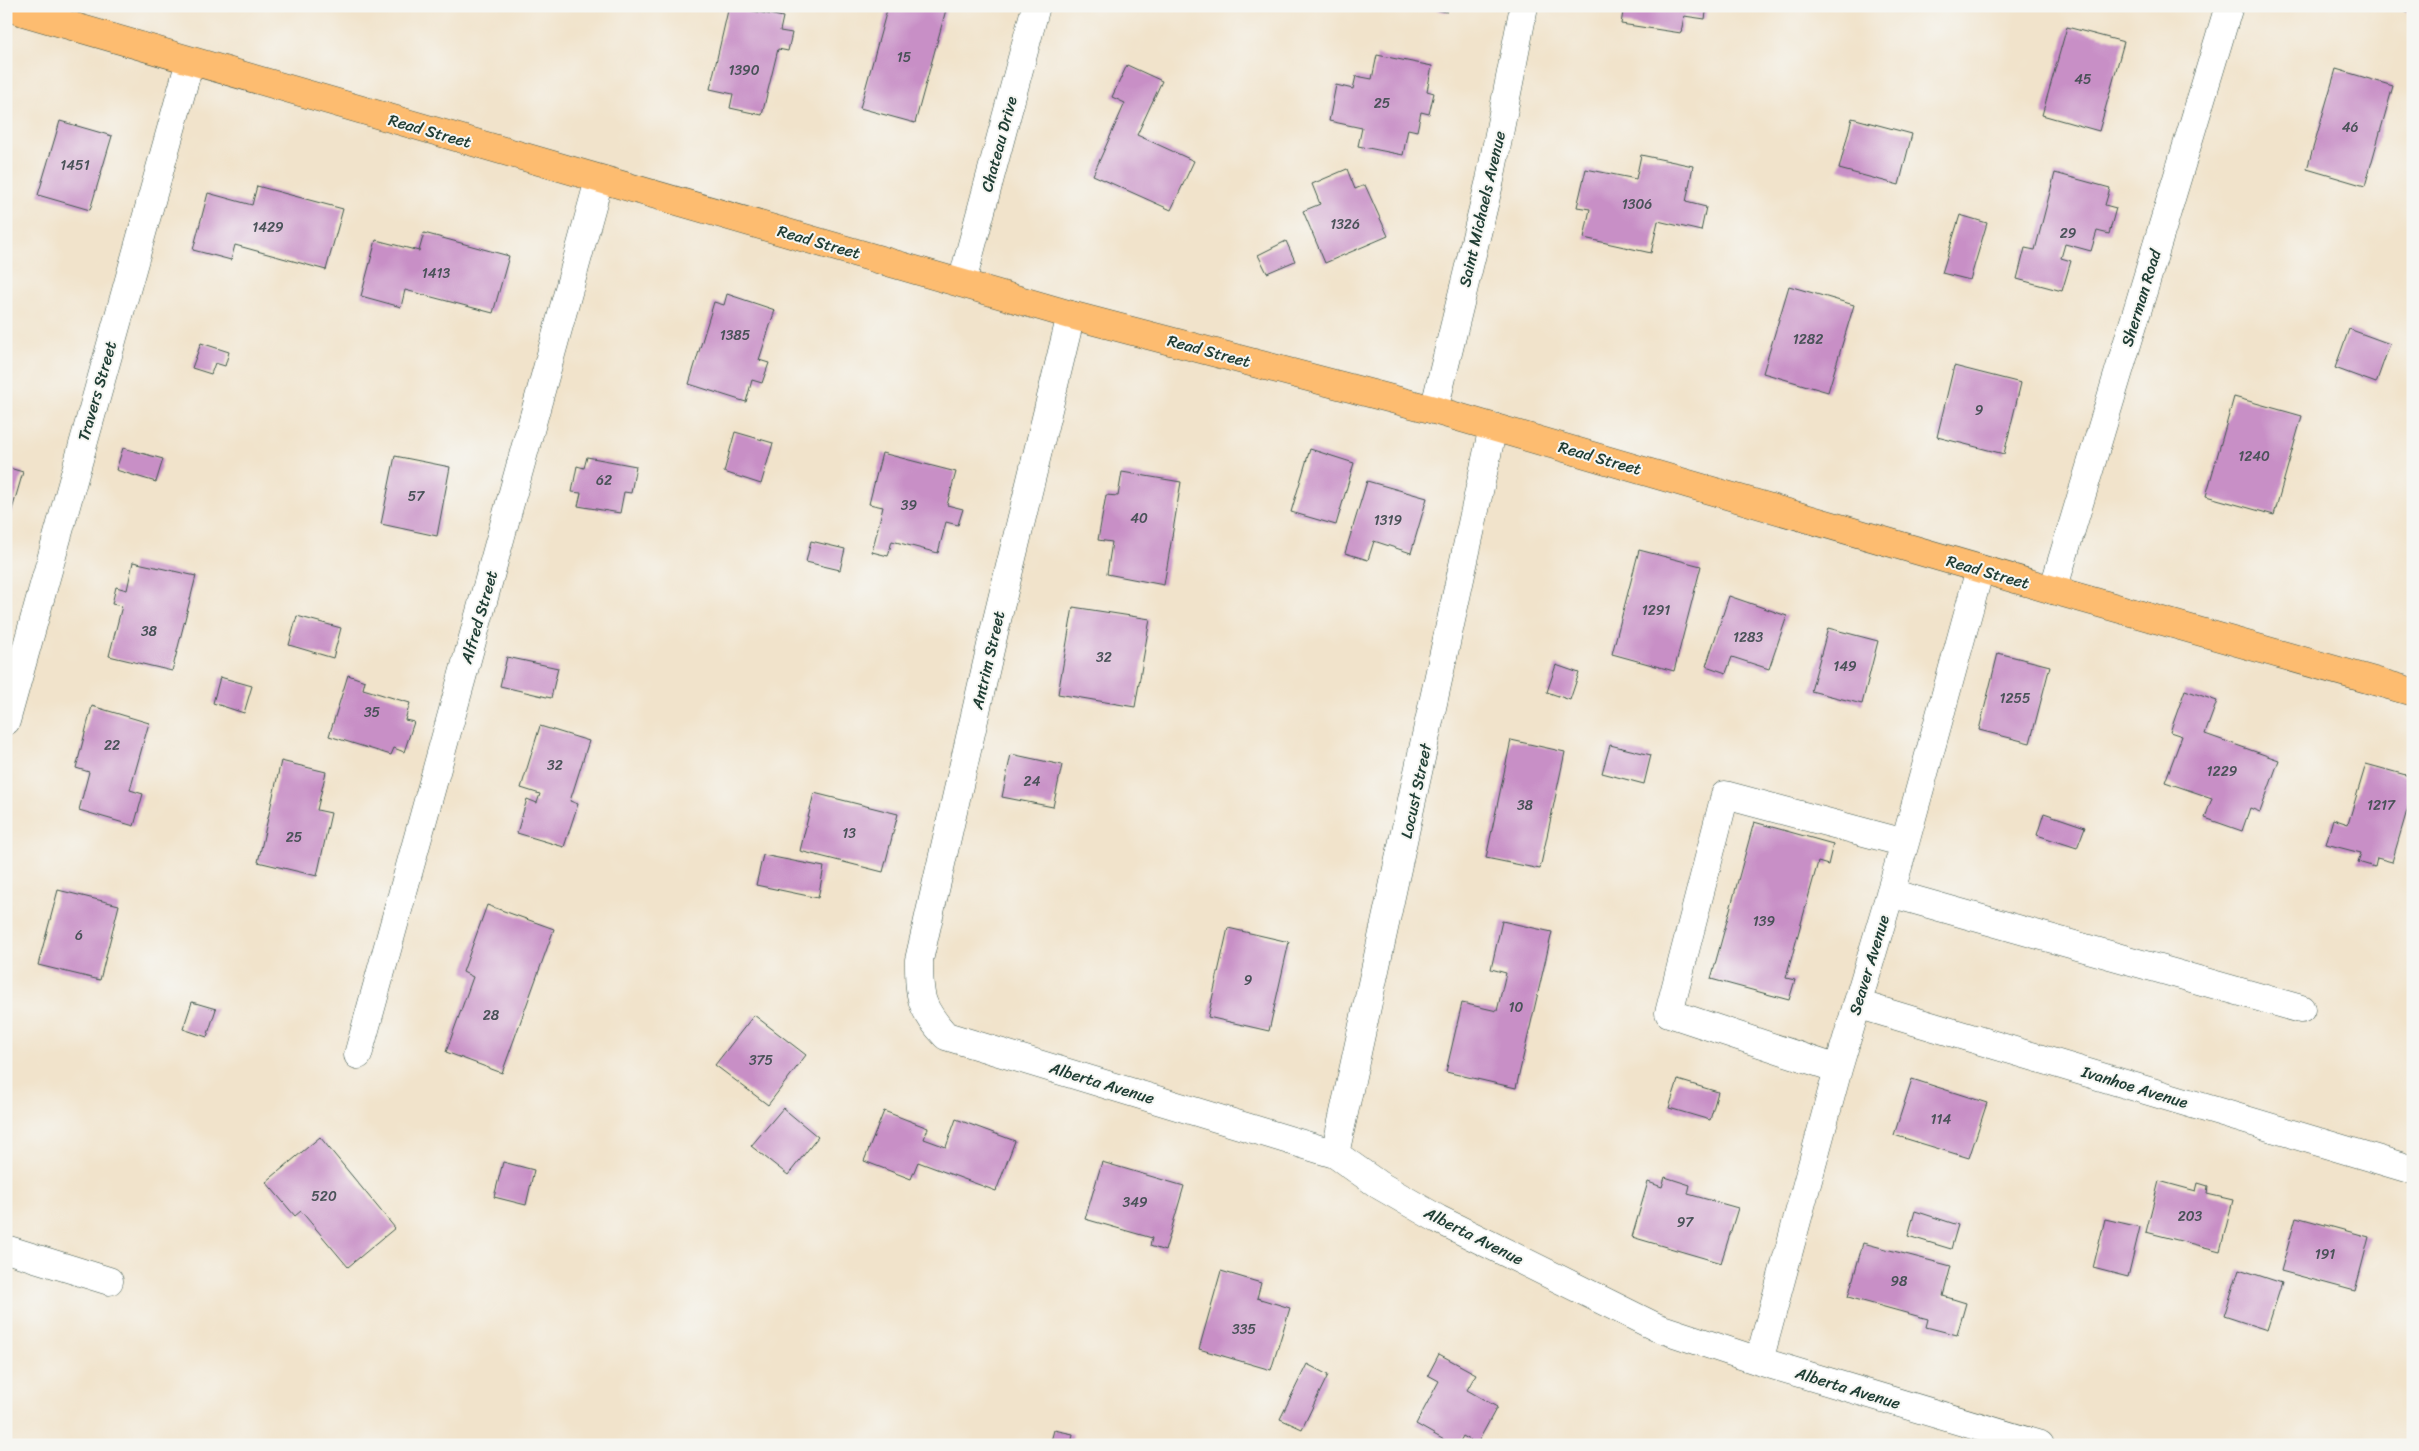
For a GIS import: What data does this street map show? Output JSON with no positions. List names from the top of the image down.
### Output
{
  "streets": {
    "main road": ["Read Street"],
    "street": [
      "Chateau Drive",
      "Saint Michaels Avenue",
      "Sherman Road",
      "Travers Street",
      "Alfred Street",
      "Antrim Street",
      "Locust Street",
      "Seaver Avenue",
      "Alberta Avenue",
      "Ivanhoe Avenue"
    ]
  },
  "crossings": [
    ["Read Street", "Chateau Drive"],
    ["Read Street", "Saint Michaels Avenue"],
    ["Read Street", "Sherman Road"],
    ["Read Street", "Travers Street"],
    ["Read Street", "Alfred Street"],
    ["Read Street", "Antrim Street"],
    ["Read Street", "Locust Street"],
    ["Read Street", "Seaver Avenue"],
    ["Antrim Street", "Alberta Avenue"],
    ["Locust Street", "Alberta Avenue"],
    ["Seaver Avenue", "Alberta Avenue"],
    ["Seaver Avenue", "Ivanhoe Avenue"]
  ],
  "house_numbers": [
    "15",
    "1390",
    "45",
    "25",
    "46",
    "1451",
    "1306",
    "1326",
    "1429",
    "29",
    "1413",
    "1385",
    "1282",
    "9",
    "1240",
    "62",
    "57",
    "39",
    "40",
    "1319",
    "1291",
    "38",
    "1283",
    "32",
    "149",
    "1255",
    "35",
    "22",
    "32",
    "1229",
    "24",
    "38",
    "1217",
    "13",
    "25",
    "139",
    "6",
    "9",
    "10",
    "28",
    "375",
    "114",
    "520",
    "349",
    "203",
    "97",
    "191",
    "98",
    "335"
  ]
}
